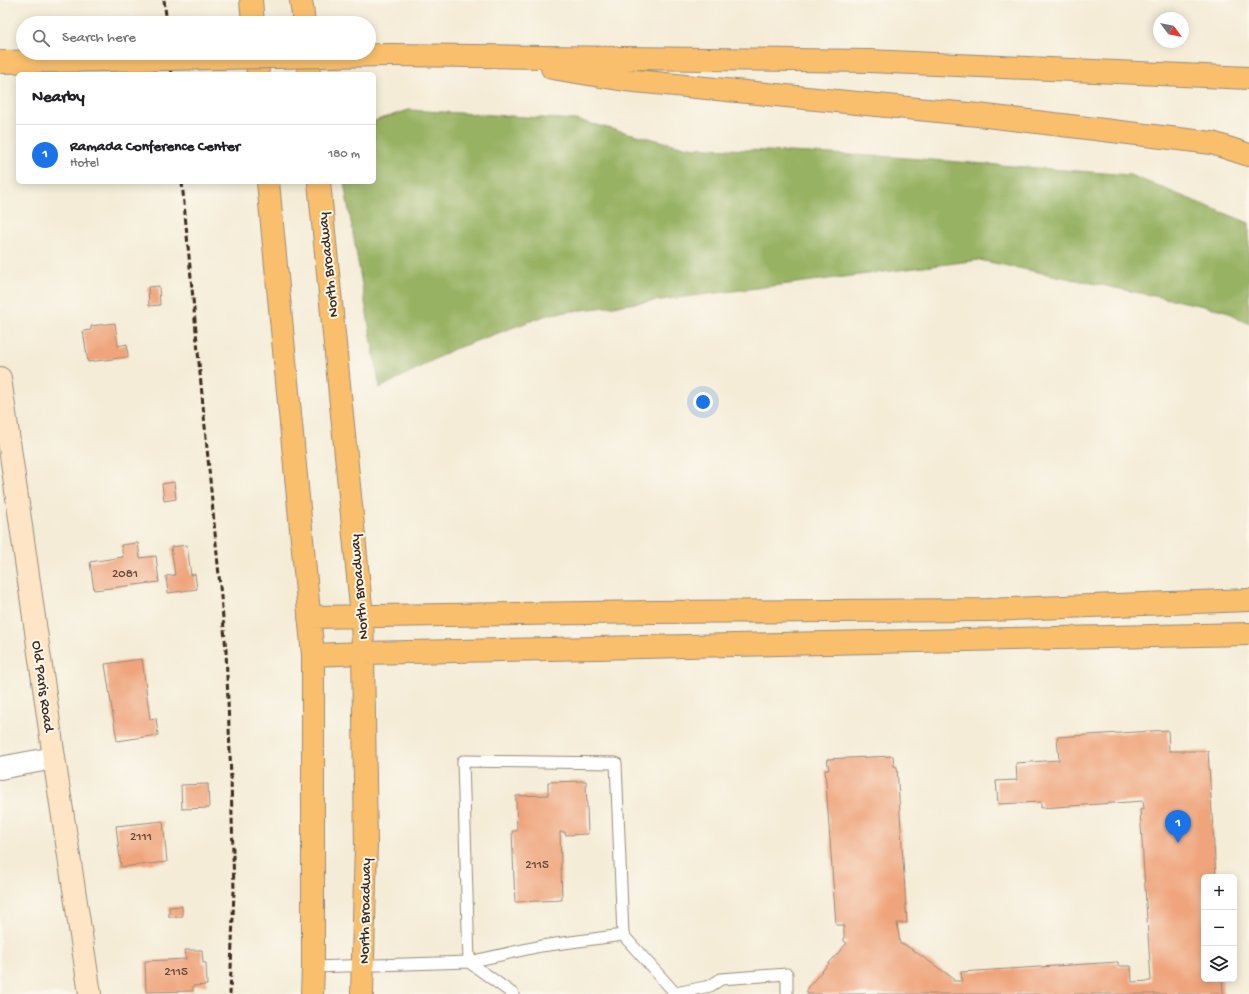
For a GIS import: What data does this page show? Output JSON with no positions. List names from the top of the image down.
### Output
{
  "streets": {
    "highway": ["North Broadway"],
    "street": ["Old Paris Road"]
  },
  "house_numbers": [
    "2081",
    "2111",
    "2115",
    "2115"
  ],
  "north": "bottom right",
  "page": {
    "search": "Search here",
    "heading": "Nearby",
    "list": [
      {
        "mark": "1",
        "name": "Ramada Conference Center",
        "note": "Hotel",
        "value": "180 m"
      }
    ],
    "pins": "1",
    "map_buttons": ["+", "−"]
  }
}
